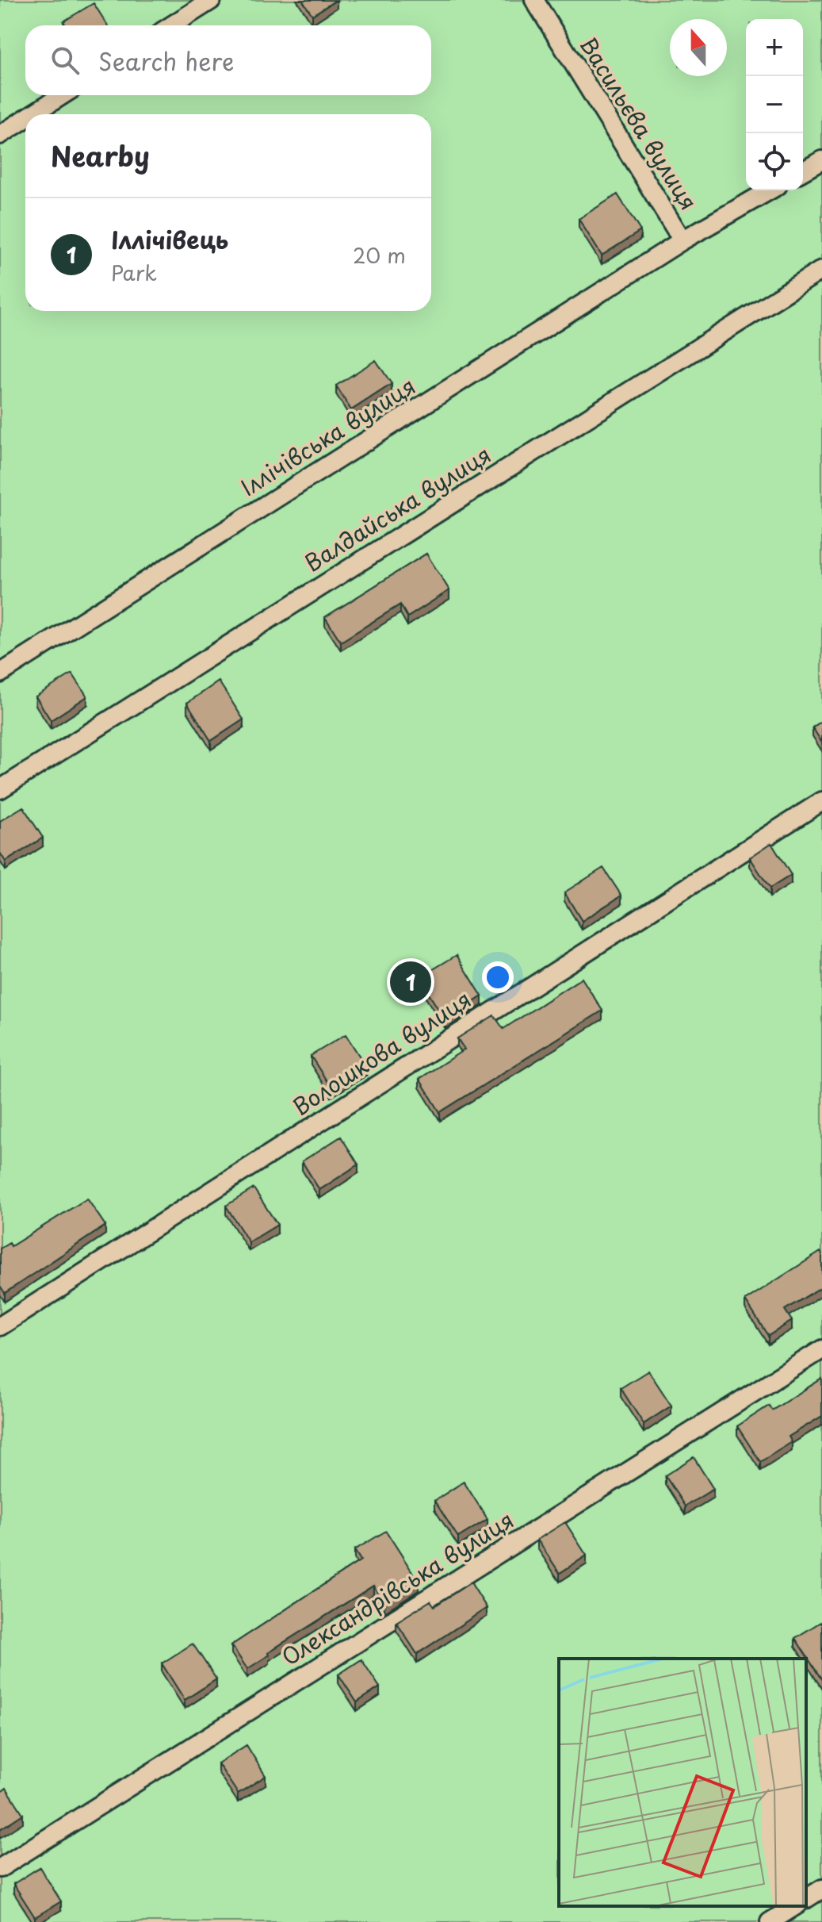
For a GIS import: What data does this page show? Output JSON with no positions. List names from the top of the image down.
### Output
{
  "streets": {
    "lane": [
      "Васильєва вулиця",
      "Іллічівська вулиця",
      "Валдайська вулиця",
      "Волошкова вулиця",
      "Олександрівська вулиця"
    ]
  },
  "crossings": [
    ["Васильєва вулиця", "Іллічівська вулиця"]
  ],
  "north": "top",
  "page": {
    "map_buttons": ["+", "−"],
    "search": "Search here",
    "heading": "Nearby",
    "list": [
      {
        "mark": "1",
        "name": "Іллічівець",
        "note": "Park",
        "value": "20 m"
      }
    ],
    "pins": "1"
  }
}
